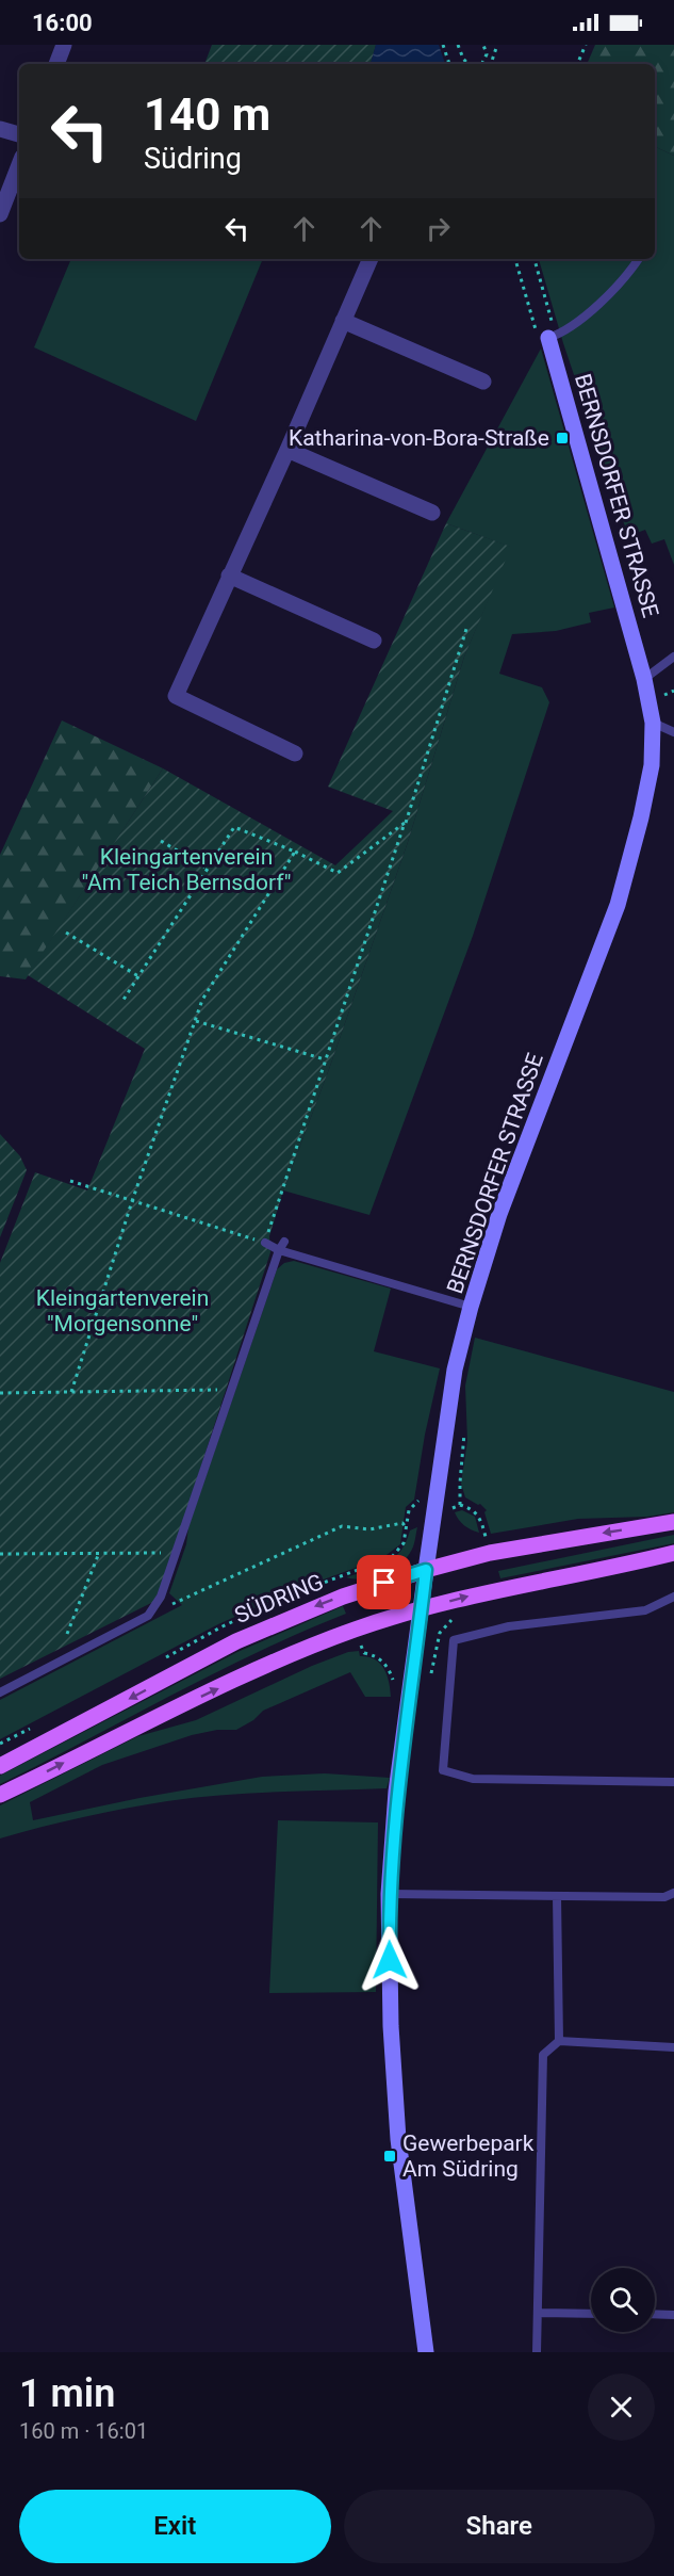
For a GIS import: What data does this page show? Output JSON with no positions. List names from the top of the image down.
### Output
{
  "streets": {
    "main road": ["SÜDRING"],
    "street": ["BERNSDORFER STRASSE"]
  },
  "crossings": [
    ["BERNSDORFER STRASSE", "SÜDRING"]
  ],
  "parks": ["Kleingartenverein \"Am Teich Bernsdorf\"", "Kleingartenverein \"Morgensonne\""],
  "places": {
    "transit": ["Katharina-von-Bora-Straße", "Gewerbepark Am Südring"]
  },
  "page": {
    "status": "16:00",
    "turn": ["140 m", "Südring"],
    "heading": ["1 min", "160 m · 16:01"],
    "buttons": ["Exit", "Share"]
  }
}
